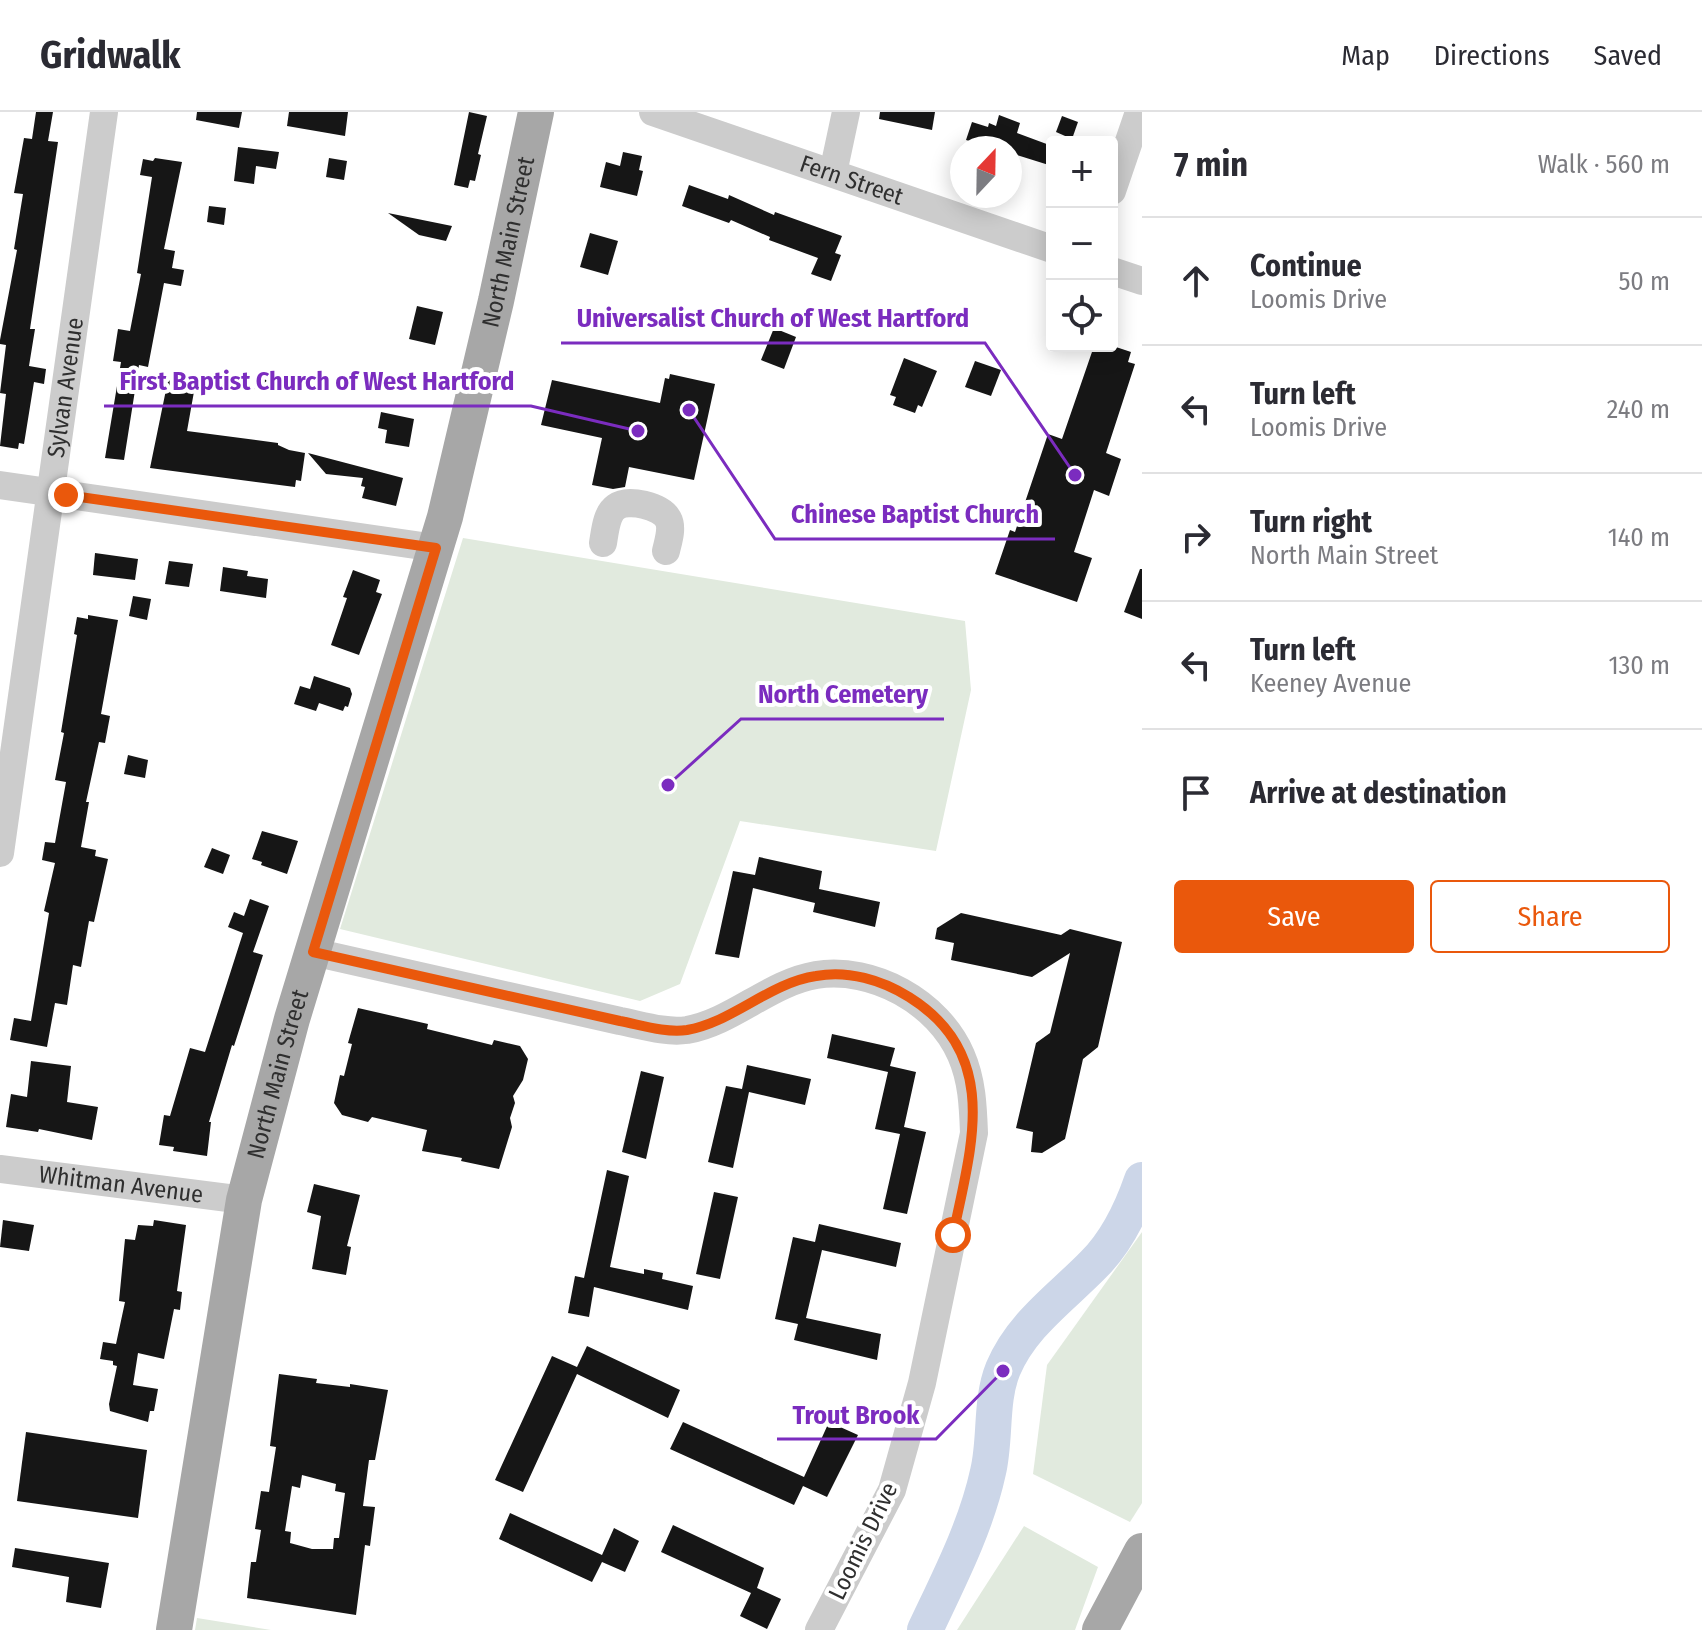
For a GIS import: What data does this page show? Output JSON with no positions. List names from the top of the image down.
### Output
{
  "streets": {
    "main road": ["North Main Street"],
    "street": [
      "Fern Street",
      "Sylvan Avenue",
      "Whitman Avenue",
      "Loomis Drive"
    ]
  },
  "crossings": [
    ["North Main Street", "Whitman Avenue"],
    ["North Main Street", "Loomis Drive"]
  ],
  "places": [
    "Chinese Baptist Church",
    "First Baptist Church of West Hartford",
    "Universalist Church of West Hartford",
    "North Cemetery",
    "Trout Brook"
  ],
  "north": "top",
  "page": {
    "header": "Gridwalk",
    "nav": ["Map", "Directions", "Saved"],
    "heading": ["7 min", "Walk · 560 m"],
    "map_buttons": ["+", "−"],
    "list": [
      ["Continue", "Loomis Drive", "50 m"],
      ["Turn left", "Loomis Drive", "240 m"],
      ["Turn right", "North Main Street", "140 m"],
      ["Turn left", "Keeney Avenue", "130 m"],
      "Arrive at destination"
    ],
    "buttons": ["Save", "Share"]
  }
}
